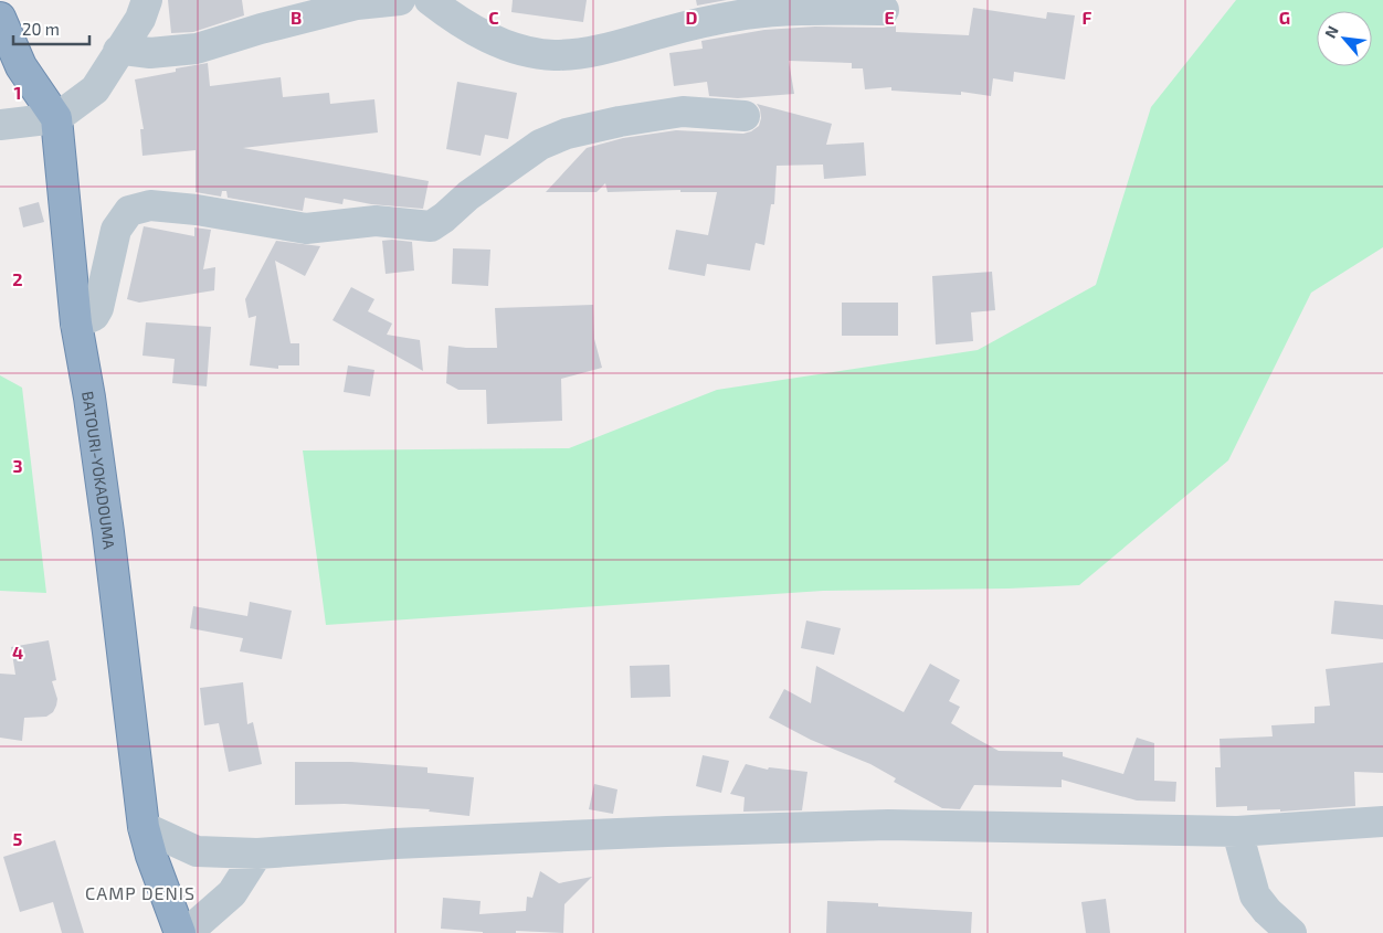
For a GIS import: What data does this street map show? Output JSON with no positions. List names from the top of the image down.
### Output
{
  "streets": {
    "highway": ["BATOURI-YOKADOUMA"]
  },
  "districts": ["CAMP DENIS"],
  "scale_bar": "20 m",
  "north": "top left",
  "grid": {
    "columns": [
      "B",
      "C",
      "D",
      "E",
      "F",
      "G"
    ],
    "rows": [
      "1",
      "2",
      "3",
      "4",
      "5"
    ]
  }
}
